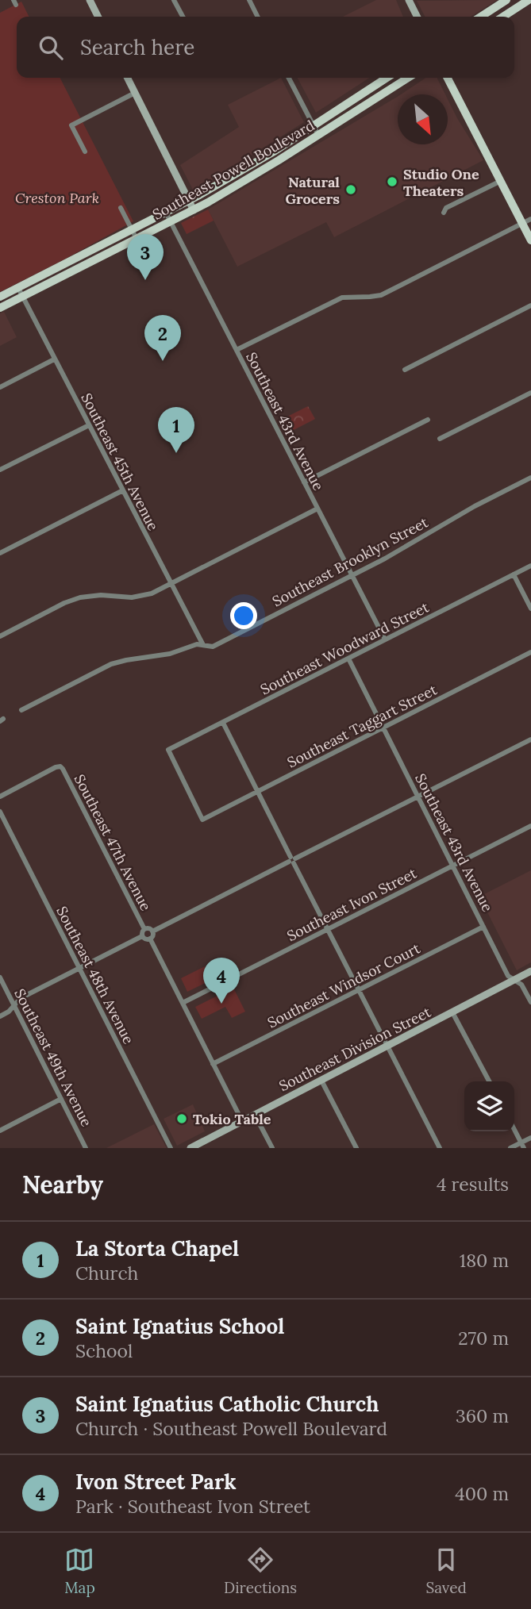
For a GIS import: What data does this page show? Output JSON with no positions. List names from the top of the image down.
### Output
{
  "streets": {
    "main road": ["Southeast Powell Boulevard", "Southeast Division Street"],
    "street": [
      "Southeast 43rd Avenue",
      "Southeast 45th Avenue",
      "Southeast Brooklyn Street",
      "Southeast Woodward Street",
      "Southeast Taggart Street",
      "Southeast 47th Avenue",
      "Southeast Ivon Street",
      "Southeast 48th Avenue",
      "Southeast Windsor Court",
      "Southeast 49th Avenue"
    ]
  },
  "crossings": [
    ["Southeast Powell Boulevard", "Southeast 43rd Avenue"],
    ["Southeast Powell Boulevard", "Southeast 45th Avenue"],
    ["Southeast 43rd Avenue", "Southeast Brooklyn Street"],
    ["Southeast 43rd Avenue", "Southeast Woodward Street"],
    ["Southeast 43rd Avenue", "Southeast Taggart Street"],
    ["Southeast 43rd Avenue", "Southeast Ivon Street"],
    ["Southeast 43rd Avenue", "Southeast Windsor Court"],
    ["Southeast 43rd Avenue", "Southeast Division Street"],
    ["Southeast 45th Avenue", "Southeast Brooklyn Street"],
    ["Southeast Woodward Street", "Southeast Taggart Street"]
  ],
  "parks": ["Creston Park"],
  "places": ["Studio One Theaters", "Natural Grocers", "Tokio Table"],
  "north": "bottom right",
  "page": {
    "search": "Search here",
    "pins": [
      "3",
      "2",
      "1",
      "4"
    ],
    "heading": ["Nearby", "4 results"],
    "list": [
      {
        "mark": "1",
        "name": "La Storta Chapel",
        "note": "Church",
        "value": "180 m"
      },
      {
        "mark": "2",
        "name": "Saint Ignatius School",
        "note": "School",
        "value": "270 m"
      },
      {
        "mark": "3",
        "name": "Saint Ignatius Catholic Church",
        "note": "Church · Southeast Powell Boulevard",
        "value": "360 m"
      },
      {
        "mark": "4",
        "name": "Ivon Street Park",
        "note": "Park · Southeast Ivon Street",
        "value": "400 m"
      }
    ],
    "nav": ["Map", "Directions", "Saved"]
  }
}
